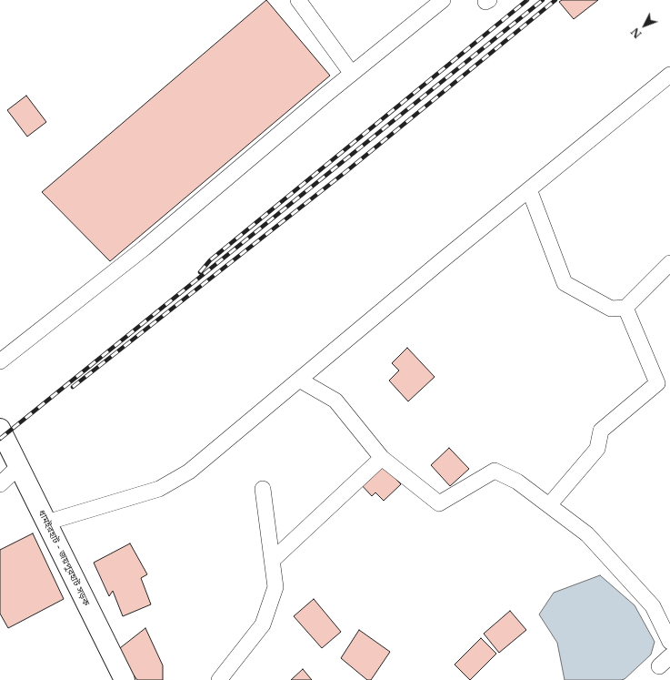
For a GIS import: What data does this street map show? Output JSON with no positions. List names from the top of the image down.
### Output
{
  "streets": {
    "main road": ["ধামইরহাট - জয়পুরহাট সড়ক"]
  },
  "north": "bottom left"
}
